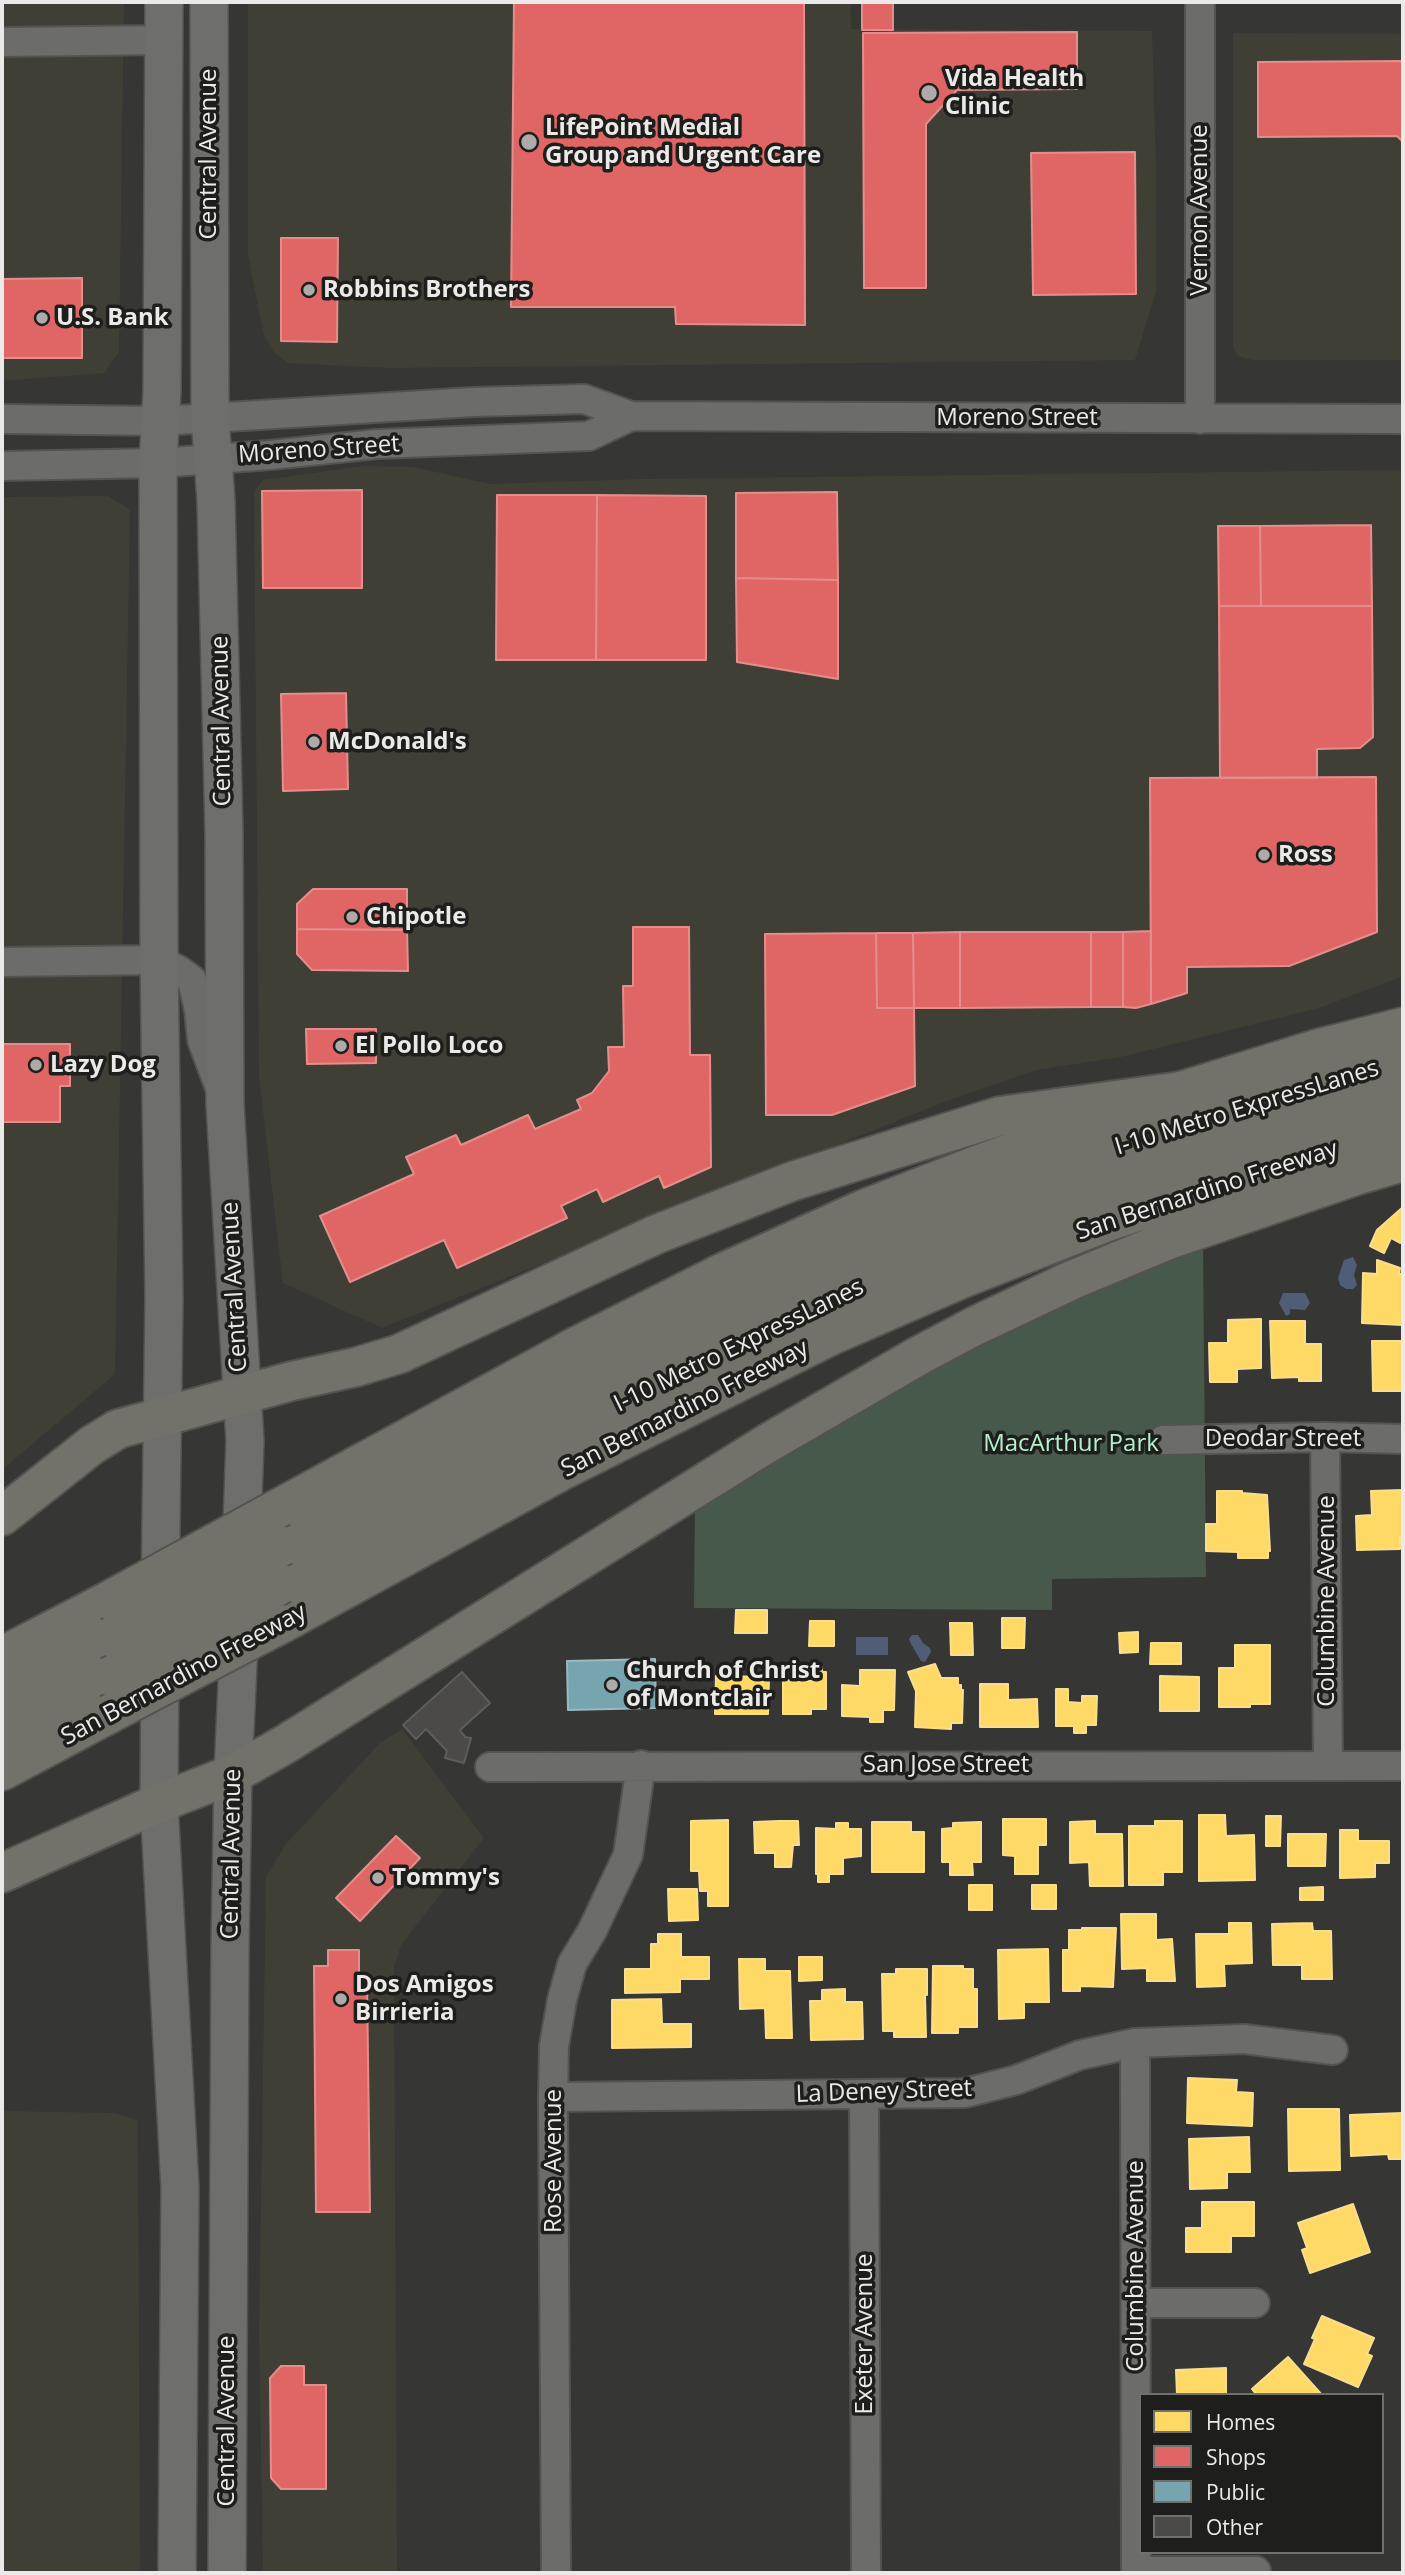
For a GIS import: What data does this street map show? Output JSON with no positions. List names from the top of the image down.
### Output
{
  "streets": {
    "highway": ["I-10 Metro ExpressLanes", "San Bernardino Freeway"],
    "main road": ["Central Avenue"],
    "street": [
      "Vernon Avenue",
      "Moreno Street",
      "Deodar Street",
      "Columbine Avenue",
      "San Jose Street",
      "La Deney Street",
      "Rose Avenue",
      "Exeter Avenue"
    ]
  },
  "crossings": [
    ["Central Avenue", "Moreno Street"],
    ["Vernon Avenue", "Moreno Street"],
    ["Deodar Street", "Columbine Avenue"],
    ["Columbine Avenue", "San Jose Street"],
    ["Columbine Avenue", "La Deney Street"],
    ["San Jose Street", "Rose Avenue"],
    ["La Deney Street", "Rose Avenue"],
    ["La Deney Street", "Exeter Avenue"]
  ],
  "parks": ["MacArthur Park"],
  "places": [
    "Vida Health Clinic",
    "LifePoint Medial Group and Urgent Care",
    "Robbins Brothers",
    "U.S. Bank",
    "McDonald's",
    "Ross",
    "Chipotle",
    "El Pollo Loco",
    "Lazy Dog",
    "Church of Christ of Montclair",
    "Tommy's",
    "Dos Amigos Birrieria"
  ],
  "legend": [
    "Homes",
    "Shops",
    "Public",
    "Other"
  ]
}
